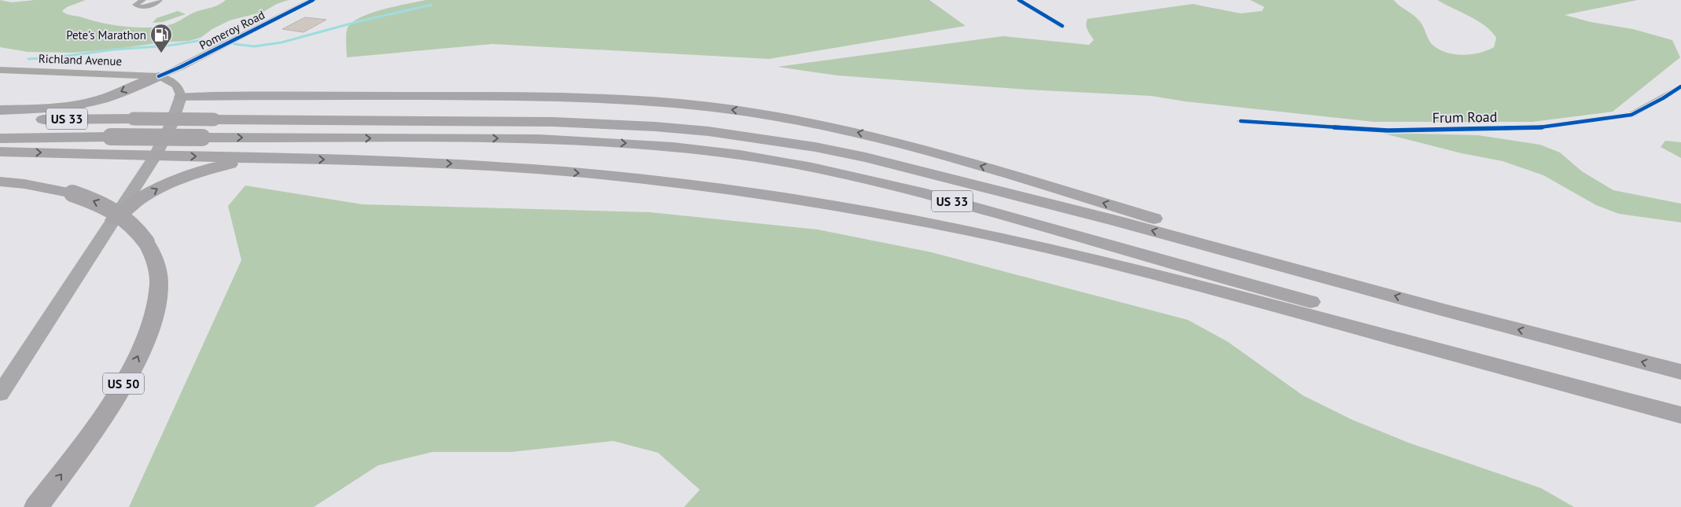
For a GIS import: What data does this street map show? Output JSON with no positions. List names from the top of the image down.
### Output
{
  "streets": {
    "highway": ["US 33", "US 50"],
    "main road": ["Richland Avenue"],
    "street": ["Pomeroy Road", "Frum Road"]
  },
  "crossings": [
    ["Pomeroy Road", "Richland Avenue"]
  ],
  "places": {
    "fuel station": ["Pete's Marathon"]
  }
}
